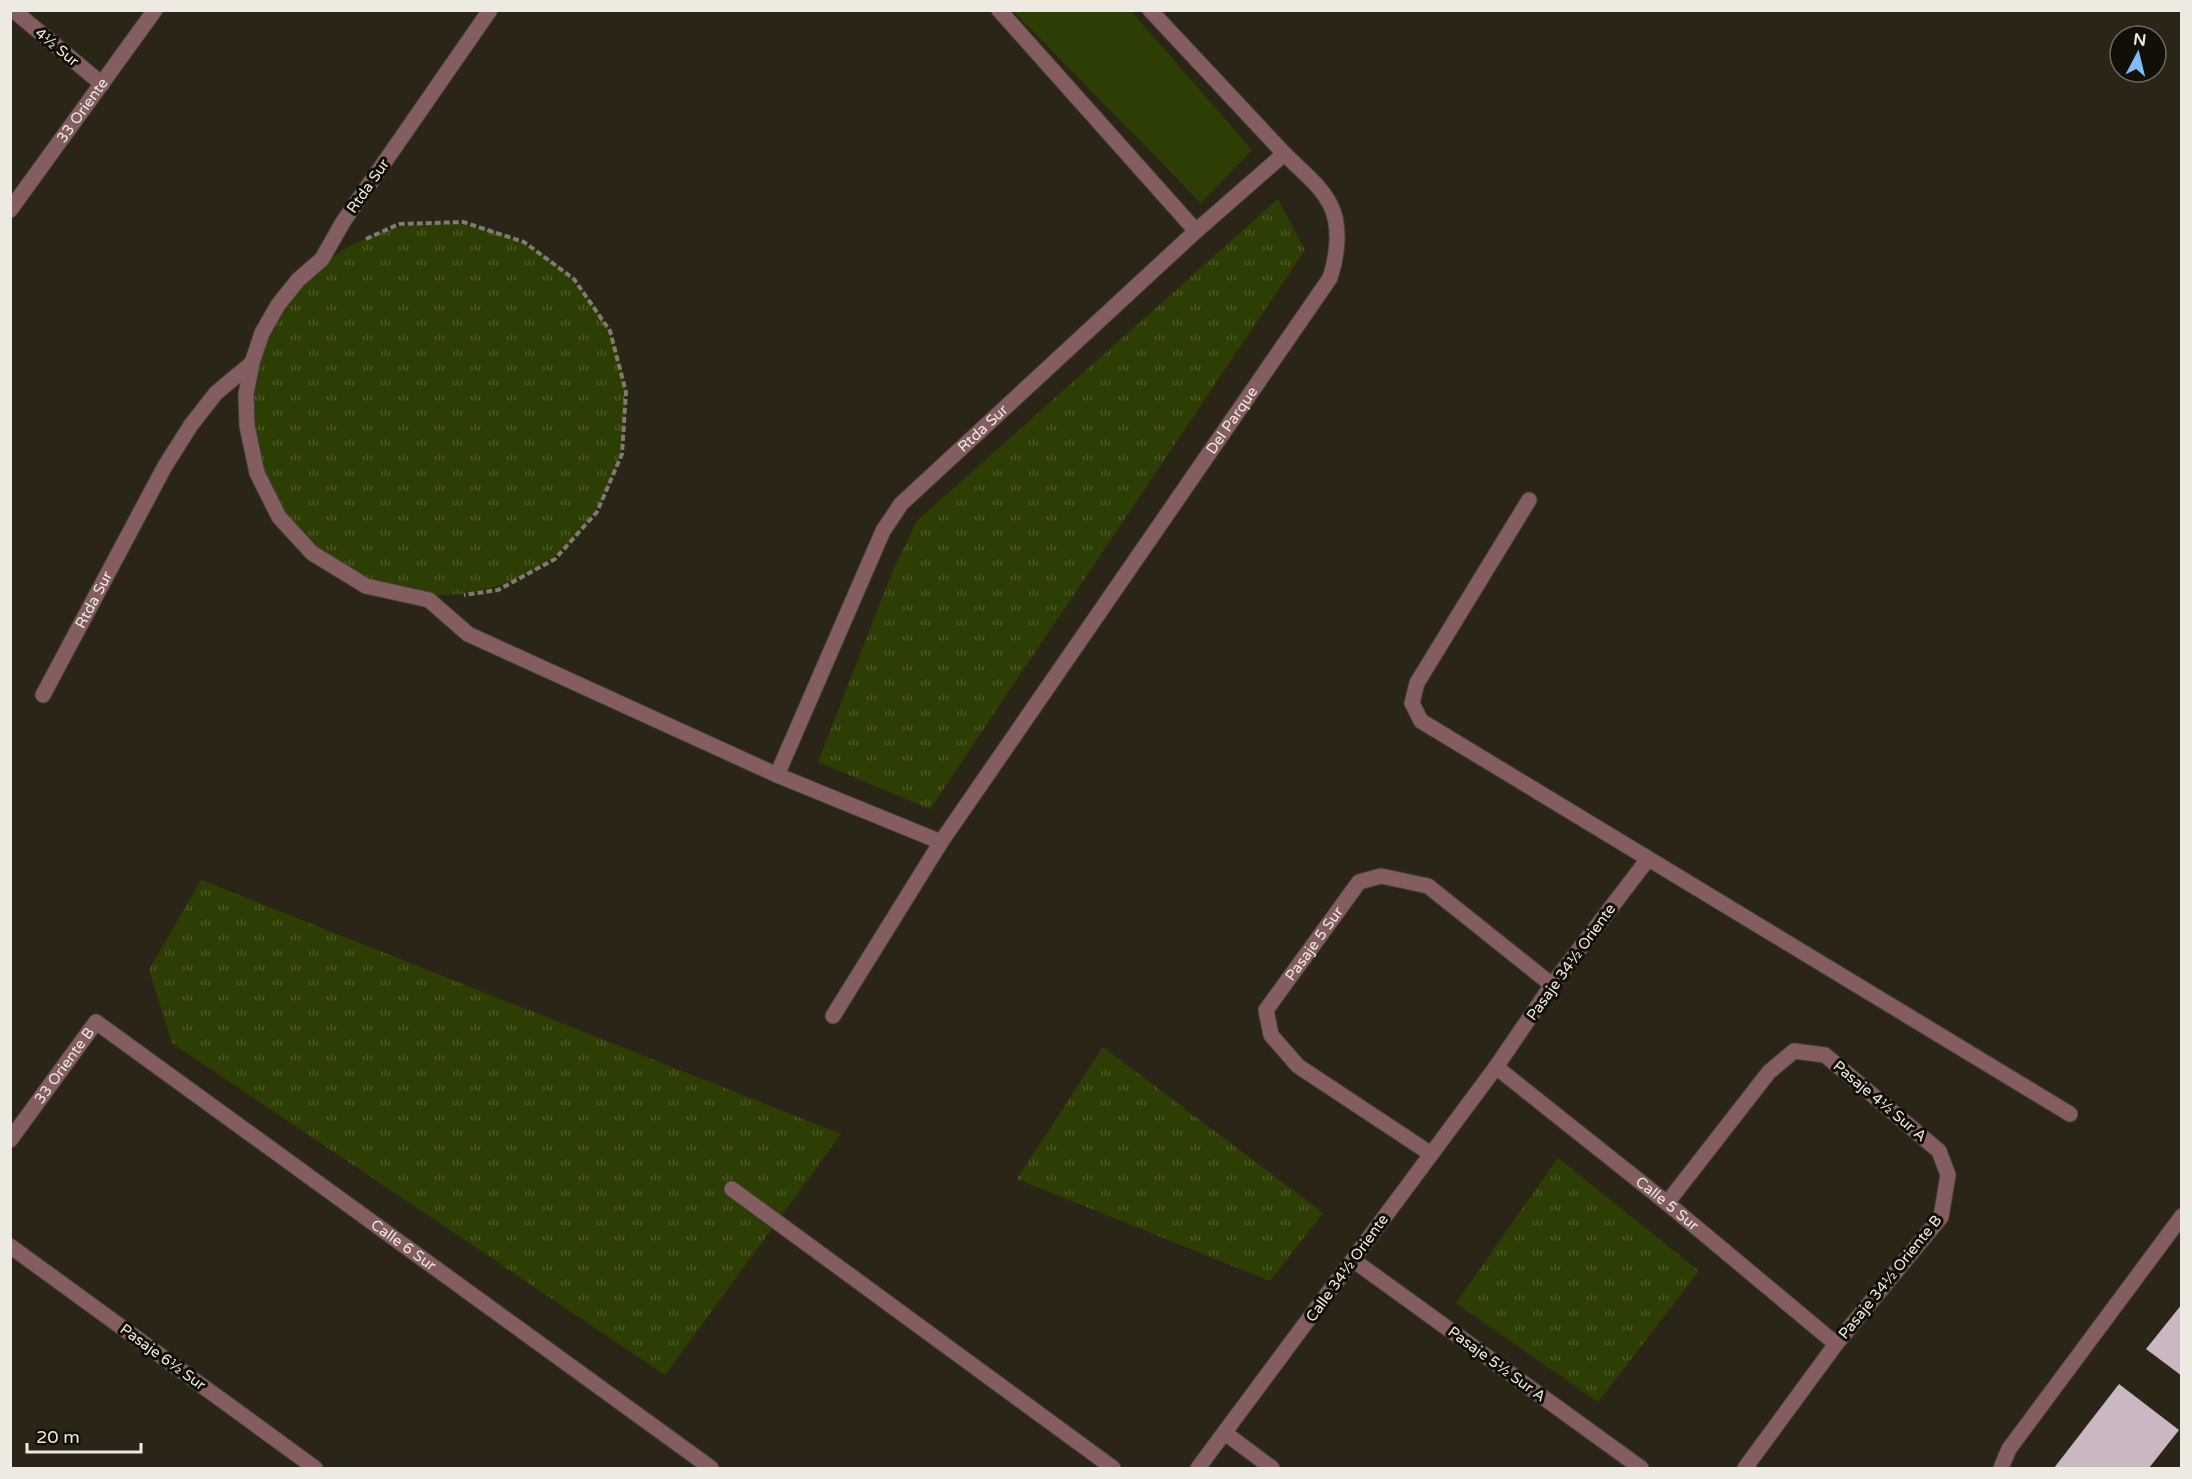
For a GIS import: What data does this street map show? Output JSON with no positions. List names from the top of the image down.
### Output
{
  "streets": {
    "street": [
      "4½ Sur",
      "33 Oriente",
      "Rtda Sur",
      "Del Parque",
      "Pasaje 5 Sur",
      "Pasaje 34½ Oriente",
      "33 Oriente B",
      "Pasaje 4½ Sur A",
      "Calle 5 Sur",
      "Calle 6 Sur",
      "Calle 34½ Oriente",
      "Pasaje 34½ Oriente B",
      "Pasaje 6½ Sur",
      "Pasaje 5½ Sur A"
    ]
  },
  "crossings": [
    ["4½ Sur", "33 Oriente"],
    ["Rtda Sur", "Del Parque"],
    ["Pasaje 5 Sur", "Pasaje 34½ Oriente"],
    ["Pasaje 5 Sur", "Calle 34½ Oriente"],
    ["Pasaje 34½ Oriente", "Calle 5 Sur"],
    ["Pasaje 34½ Oriente", "Calle 34½ Oriente"],
    ["33 Oriente B", "Calle 6 Sur"],
    ["Pasaje 4½ Sur A", "Calle 5 Sur"],
    ["Pasaje 4½ Sur A", "Pasaje 34½ Oriente B"],
    ["Calle 5 Sur", "Calle 34½ Oriente"],
    ["Calle 5 Sur", "Pasaje 34½ Oriente B"],
    ["Calle 34½ Oriente", "Pasaje 5½ Sur A"]
  ],
  "scale_bar": "20 m",
  "north": "top"
}
